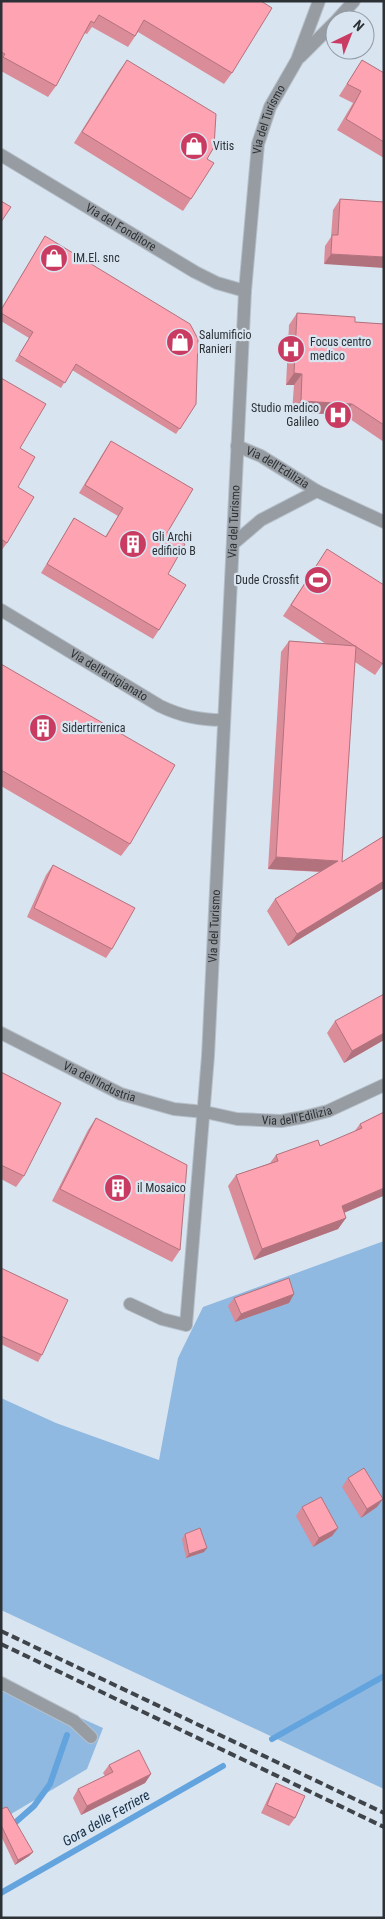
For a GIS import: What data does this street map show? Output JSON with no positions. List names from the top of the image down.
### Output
{
  "streets": {
    "street": [
      "Via del Turismo",
      "Via del Fonditore",
      "Via dell'Edilizia",
      "Via dell'artigianato",
      "Via dell'Industria"
    ]
  },
  "crossings": [
    ["Via del Turismo", "Via del Fonditore"],
    ["Via del Turismo", "Via dell'Edilizia"],
    ["Via del Turismo", "Via dell'artigianato"],
    ["Via del Turismo", "Via dell'Industria"],
    ["Via dell'Edilizia", "Via dell'Industria"]
  ],
  "water": ["Gora delle Ferriere"],
  "places": {
    "shop": ["Vitis", "IM.El. snc", "Salumificio Ranieri"],
    "hospital": ["Focus centro medico", "Studio medico Galileo"],
    "building": ["Gli Archi edificio B", "Sidertirrenica", "il Mosaico"],
    "sports": ["Dude Crossfit"]
  },
  "north": "top right"
}
